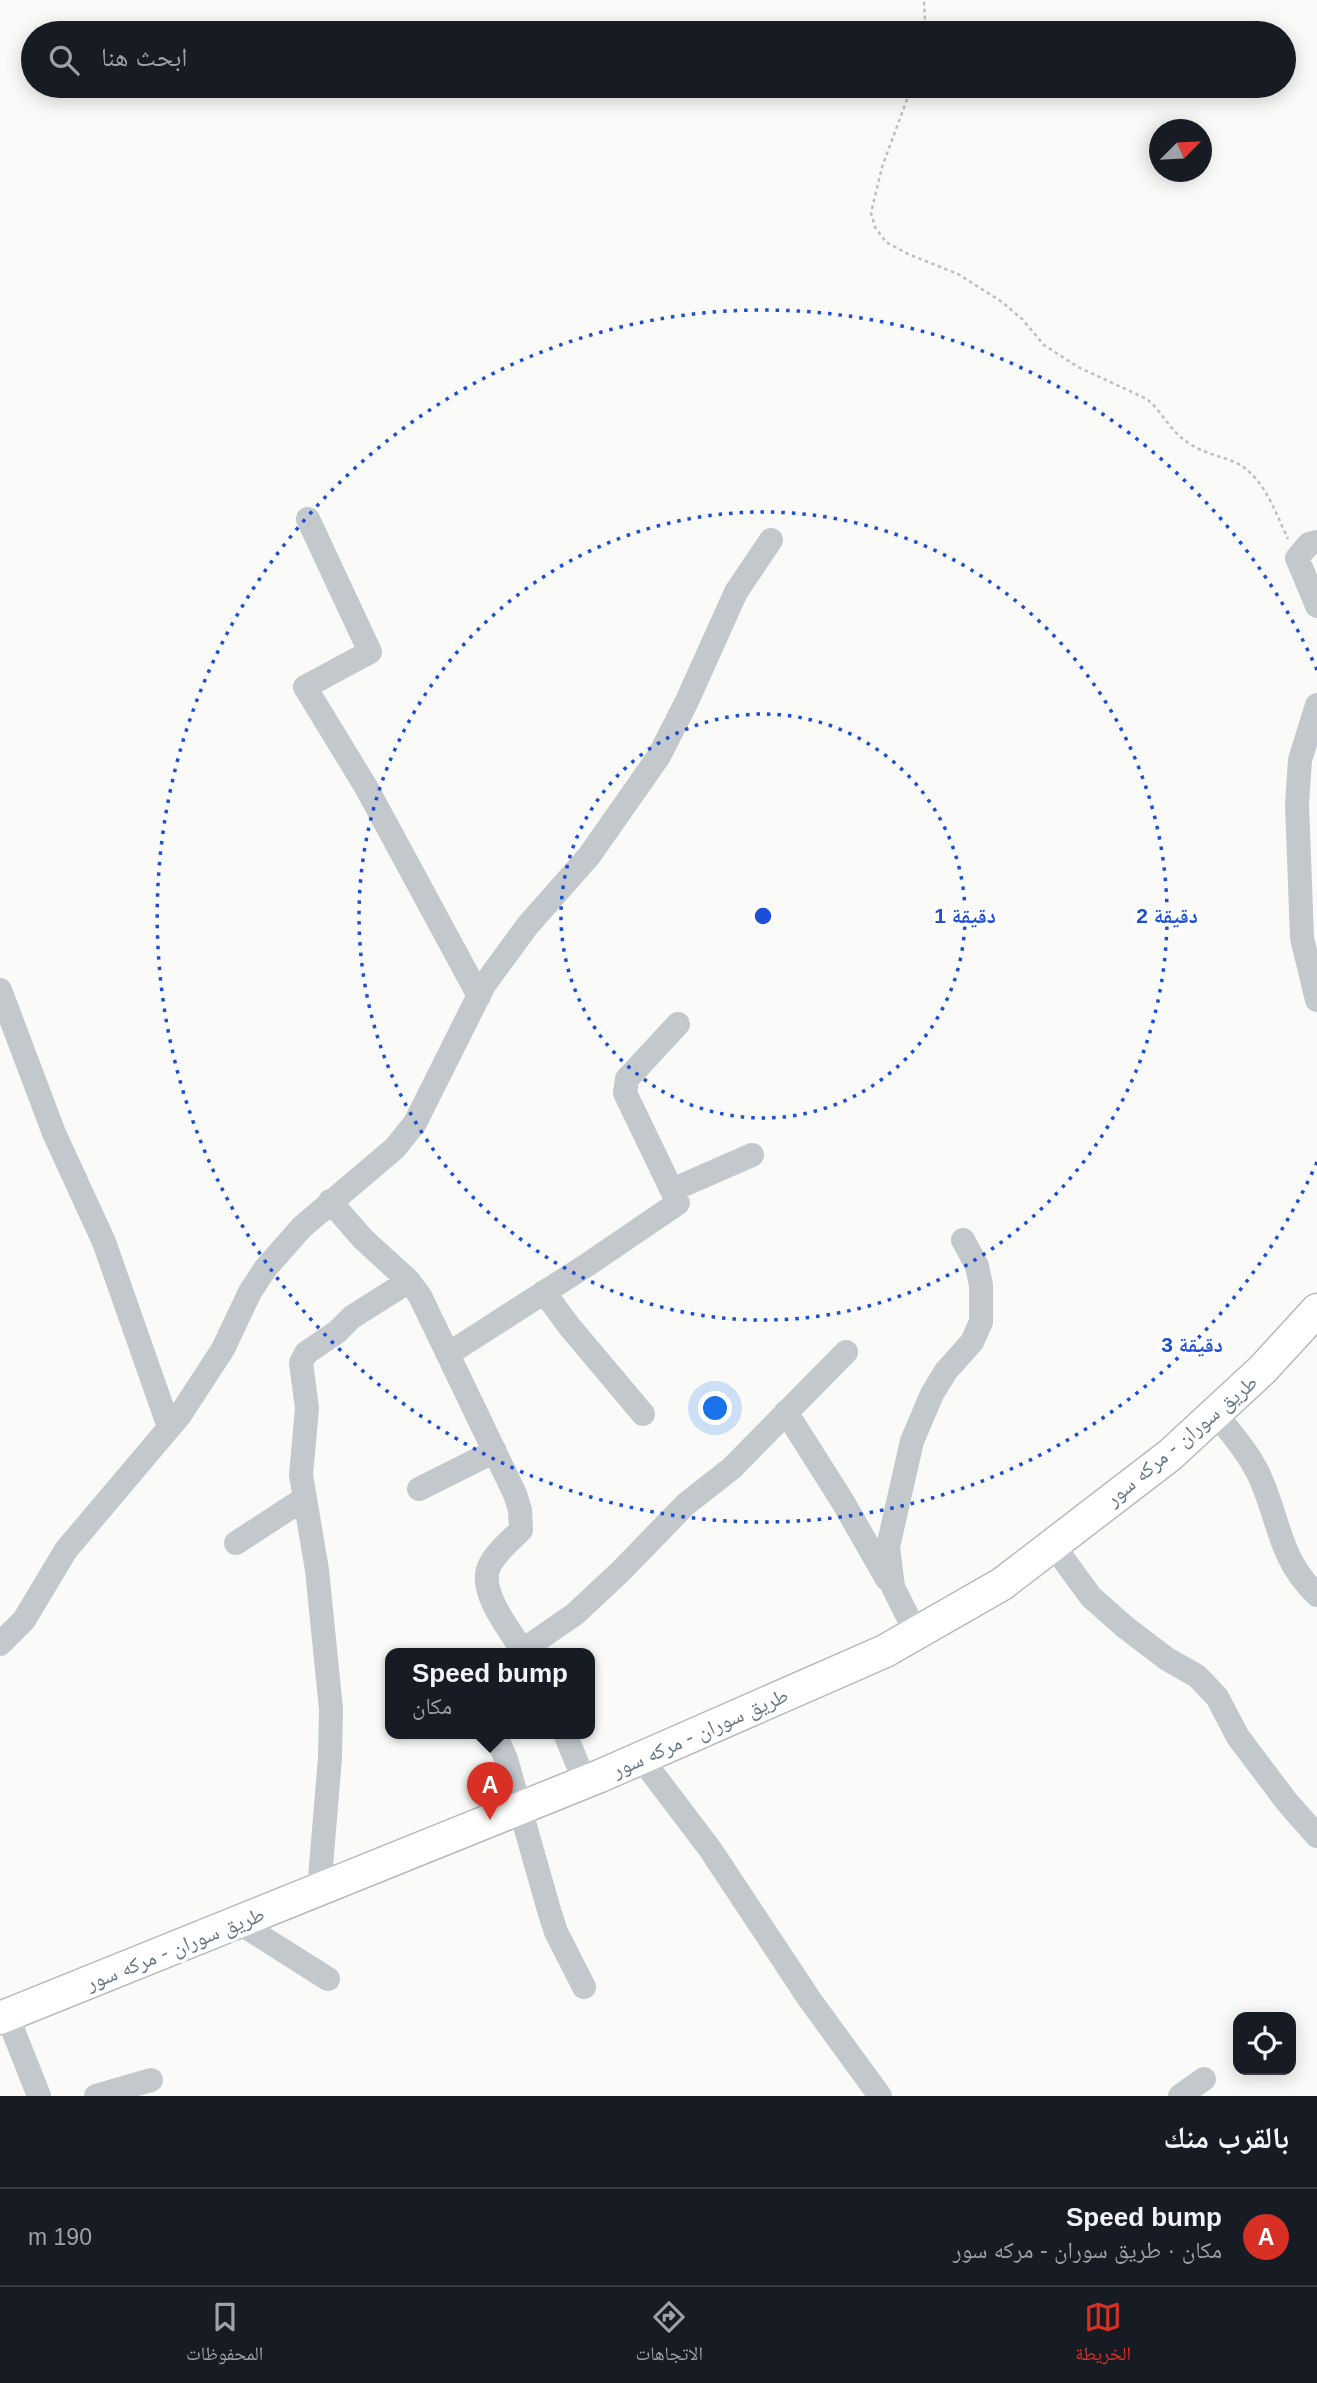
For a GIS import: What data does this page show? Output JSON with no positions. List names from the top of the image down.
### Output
{
  "streets": {
    "main road": ["طريق سوران - مركه سور"]
  },
  "north": "top right",
  "page": {
    "search": "ابحث هنا",
    "popup": ["Speed bump", "مكان"],
    "pins": "A",
    "heading": "بالقرب منك",
    "list": [
      {
        "mark": "A",
        "name": "Speed bump",
        "note": "مكان · طريق سوران - مركه سور",
        "value": "190 m"
      }
    ],
    "nav": ["الخريطة", "الاتجاهات", "المحفوظات"]
  },
  "rings": ["1 دقيقة", "2 دقيقة", "3 دقيقة"]
}
